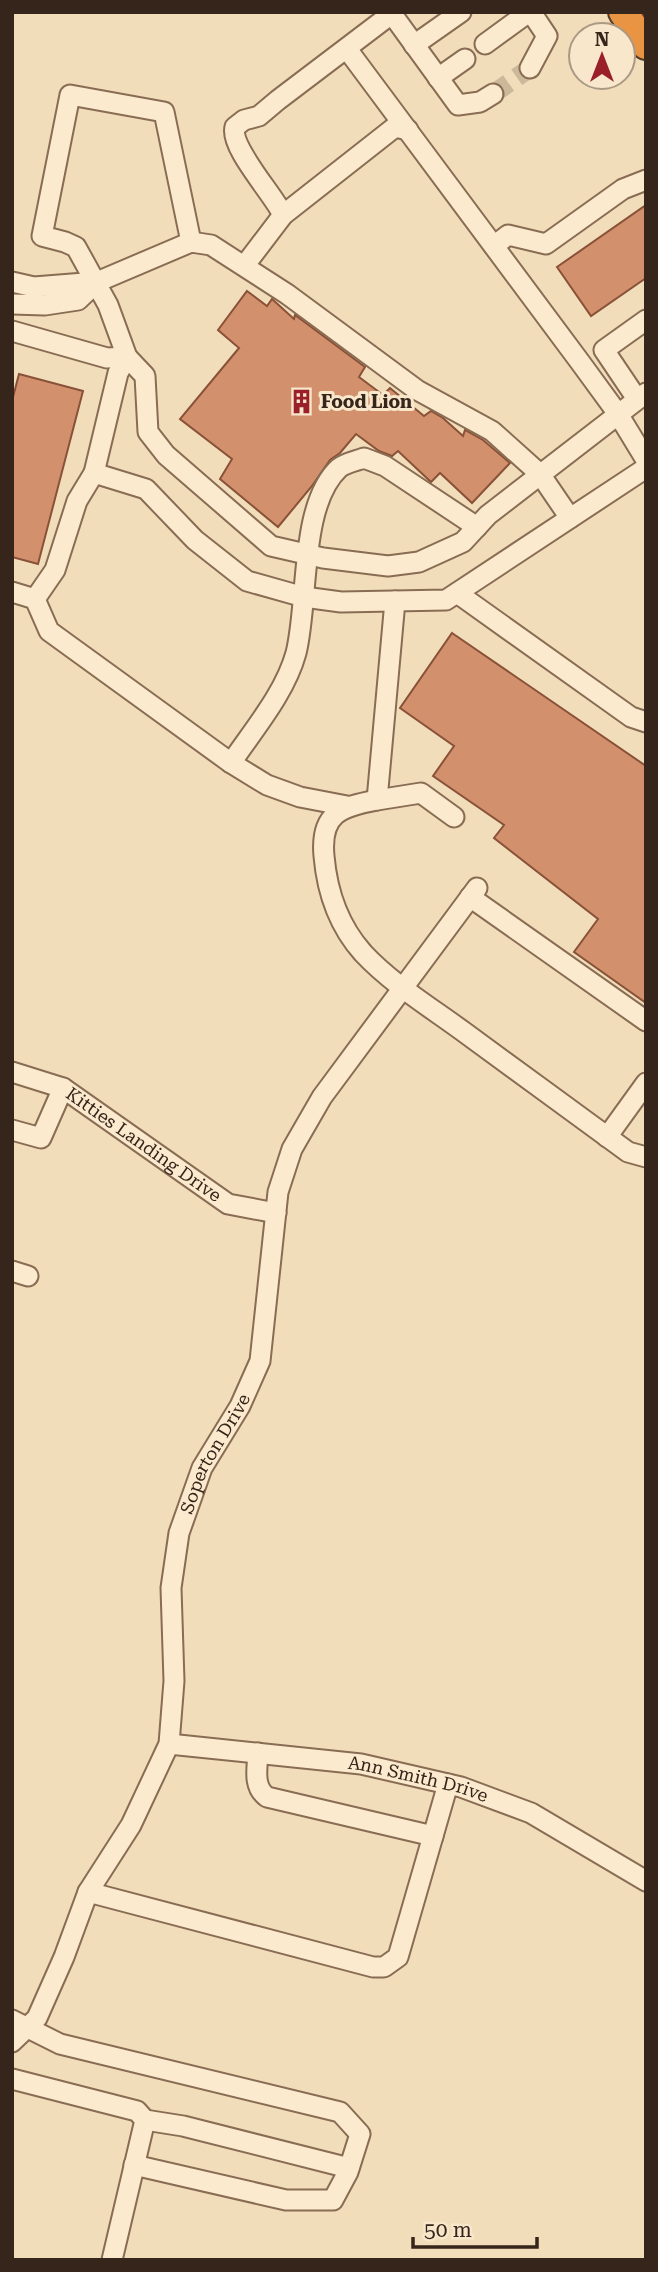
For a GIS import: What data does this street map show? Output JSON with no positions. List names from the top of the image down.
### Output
{
  "streets": {
    "street": ["Kitties Landing Drive", "Soperton Drive", "Ann Smith Drive"]
  },
  "crossings": [
    ["Kitties Landing Drive", "Soperton Drive"],
    ["Soperton Drive", "Ann Smith Drive"]
  ],
  "places": {
    "building": ["Food Lion"]
  },
  "scale_bar": "50 m",
  "north": "top"
}
